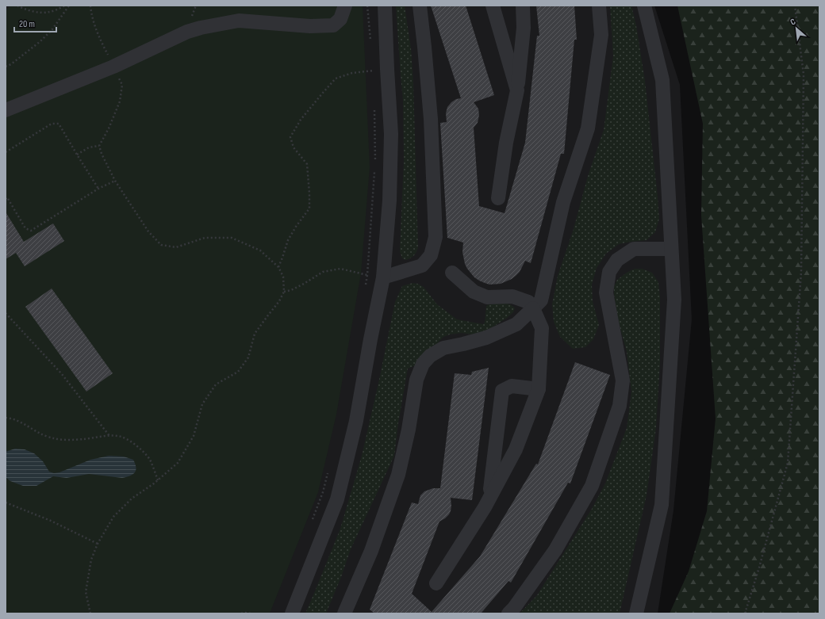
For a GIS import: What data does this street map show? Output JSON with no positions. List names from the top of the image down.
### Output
{
  "scale_bar": "20 m",
  "north": "top left"
}
